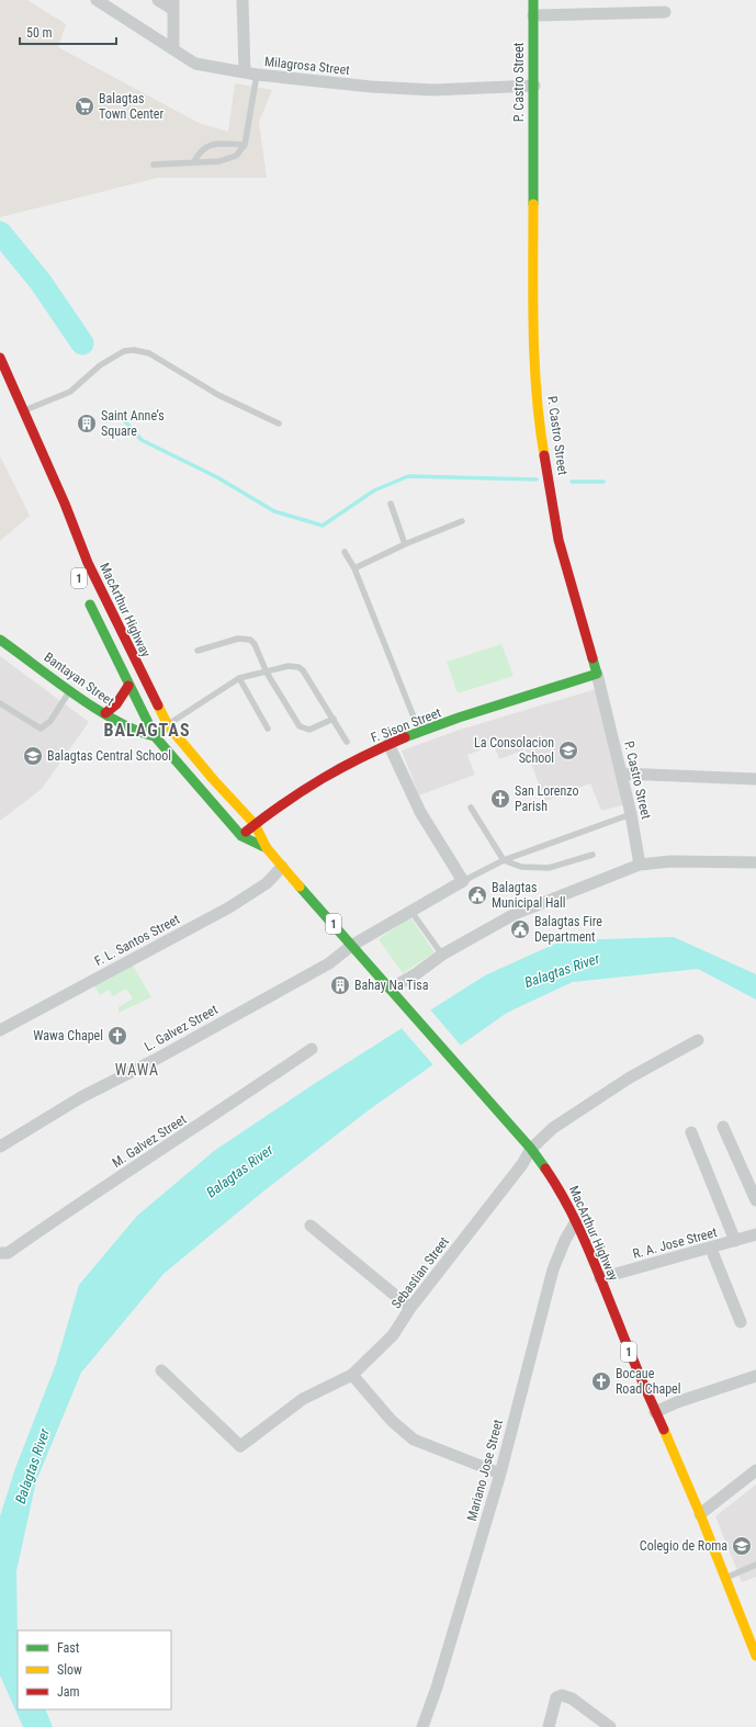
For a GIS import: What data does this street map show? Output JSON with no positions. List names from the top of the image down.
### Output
{
  "streets": {
    "main road": [
      "P. Castro Street",
      "1",
      "MacArthur Highway",
      "Bantayan Street",
      "F. Sison Street"
    ],
    "street": [
      "Milagrosa Street",
      "F. L. Santos Street",
      "L. Galvez Street",
      "M. Galvez Street",
      "R. A. Jose Street",
      "Sebastian Street",
      "Mariano Jose Street"
    ]
  },
  "crossings": [
    ["Milagrosa Street", "P. Castro Street"],
    ["P. Castro Street", "F. Sison Street"],
    ["MacArthur Highway", "Bantayan Street"],
    ["MacArthur Highway", "F. Sison Street"],
    ["MacArthur Highway", "F. L. Santos Street"],
    ["MacArthur Highway", "L. Galvez Street"],
    ["MacArthur Highway", "R. A. Jose Street"],
    ["MacArthur Highway", "Sebastian Street"],
    ["MacArthur Highway", "Mariano Jose Street"]
  ],
  "districts": ["BALAGTAS", "WAWA"],
  "water": ["Balagtas River"],
  "places": {
    "supermarket": ["Balagtas Town Center"],
    "building": ["Saint Anne’s Square", "Bahay Na Tisa"],
    "school or university": ["La Consolacion School", "Balagtas Central School", "Colegio de Roma"],
    "church": ["San Lorenzo Parish", "Wawa Chapel", "Bocaue Road Chapel"],
    "public building": ["Balagtas Municipal Hall", "Balagtas Fire Department"]
  },
  "legend": ["Fast", "Slow", "Jam"],
  "scale_bar": "50 m"
}
